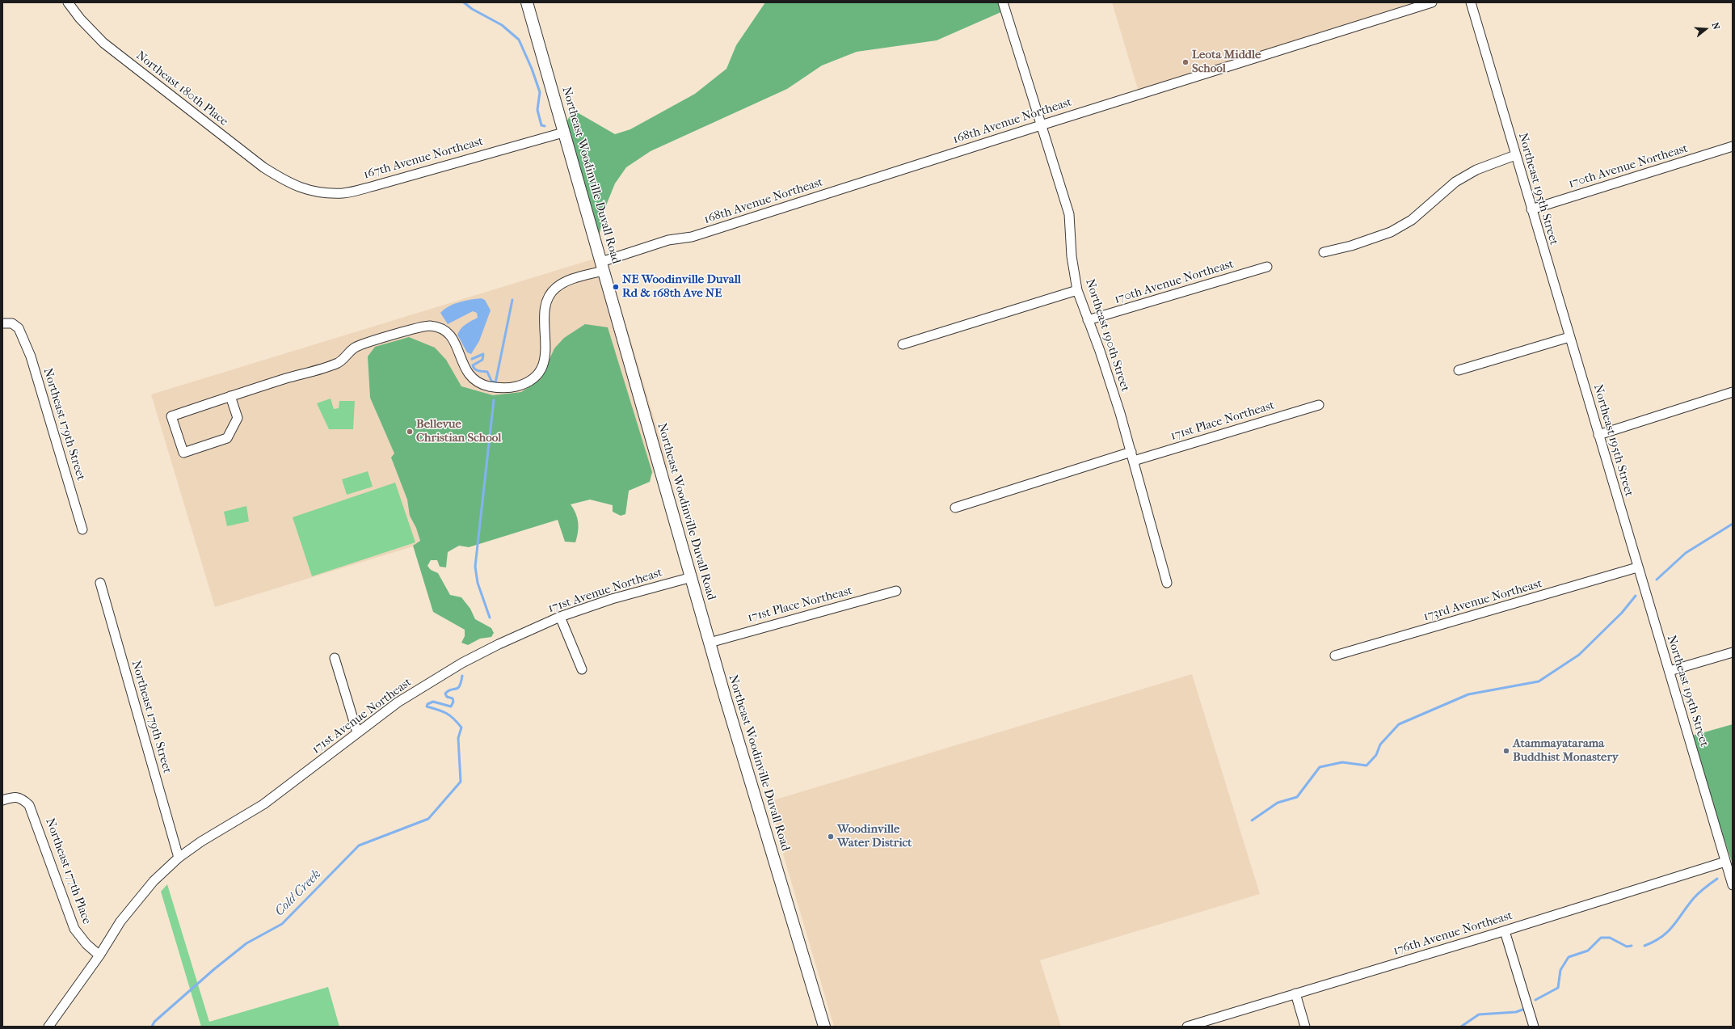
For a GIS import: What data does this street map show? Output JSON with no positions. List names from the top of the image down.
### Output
{
  "streets": {
    "main road": ["Northeast Woodinville Duvall Road"],
    "street": [
      "Northeast 180th Place",
      "168th Avenue Northeast",
      "167th Avenue Northeast",
      "170th Avenue Northeast",
      "Northeast 195th Street",
      "Northeast 190th Street",
      "171st Place Northeast",
      "Northeast 179th Street",
      "171st Avenue Northeast",
      "173rd Avenue Northeast",
      "Northeast 177th Place",
      "176th Avenue Northeast"
    ]
  },
  "crossings": [
    ["Northeast 180th Place", "167th Avenue Northeast"],
    ["168th Avenue Northeast", "Northeast Woodinville Duvall Road"],
    ["168th Avenue Northeast", "Northeast 190th Street"],
    ["167th Avenue Northeast", "Northeast Woodinville Duvall Road"],
    ["170th Avenue Northeast", "Northeast 195th Street"],
    ["170th Avenue Northeast", "Northeast 190th Street"],
    ["Northeast Woodinville Duvall Road", "171st Place Northeast"],
    ["Northeast Woodinville Duvall Road", "171st Avenue Northeast"],
    ["Northeast 195th Street", "173rd Avenue Northeast"],
    ["Northeast 195th Street", "176th Avenue Northeast"],
    ["Northeast 190th Street", "171st Place Northeast"],
    ["Northeast 179th Street", "171st Avenue Northeast"],
    ["171st Avenue Northeast", "Northeast 177th Place"]
  ],
  "water": ["Cold Creek"],
  "places": [
    "Leota Middle School",
    "NE Woodinville Duvall Rd & 168th Ave NE",
    "Bellevue Christian School",
    "Atammayatarama Buddhist Monastery",
    "Woodinville Water District"
  ],
  "north": "right"
}
